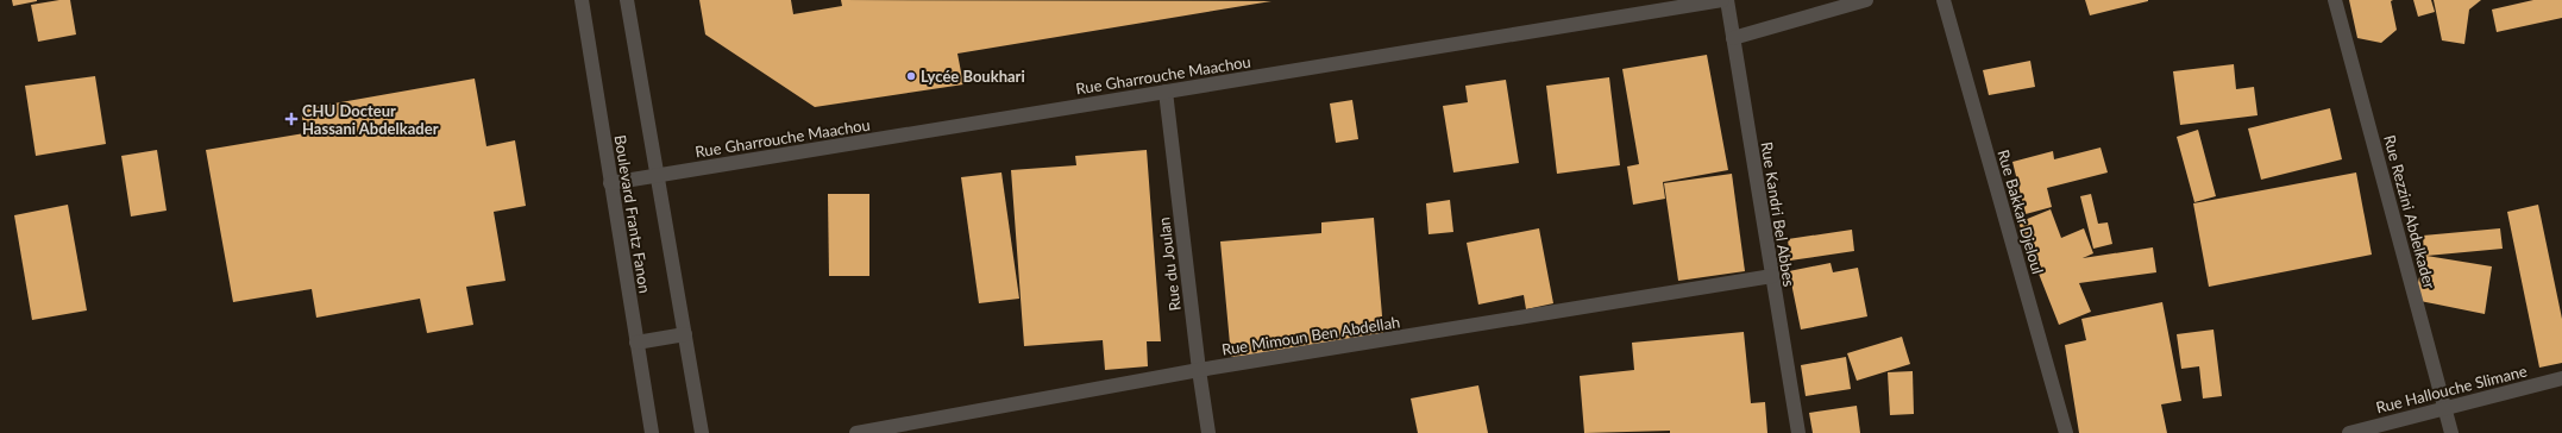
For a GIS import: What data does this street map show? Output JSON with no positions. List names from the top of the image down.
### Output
{
  "streets": {
    "street": [
      "Rue Gharrouche Maachou",
      "Rue Bakkar Djeloul",
      "Rue Rezzini Abdelkader",
      "Boulevard Frantz Fanon",
      "Rue Kandri Bel Abbes",
      "Rue du Joulan",
      "Rue Mimoun Ben Abdellah",
      "Rue Hallouche Slimane"
    ]
  },
  "crossings": [
    ["Rue Gharrouche Maachou", "Boulevard Frantz Fanon"],
    ["Rue Gharrouche Maachou", "Rue du Joulan"],
    ["Rue Rezzini Abdelkader", "Rue Hallouche Slimane"],
    ["Rue Kandri Bel Abbes", "Rue Mimoun Ben Abdellah"],
    ["Rue du Joulan", "Rue Mimoun Ben Abdellah"]
  ],
  "places": {
    "other": ["Lycée Boukhari"],
    "health": ["CHU Docteur Hassani Abdelkader"]
  }
}
